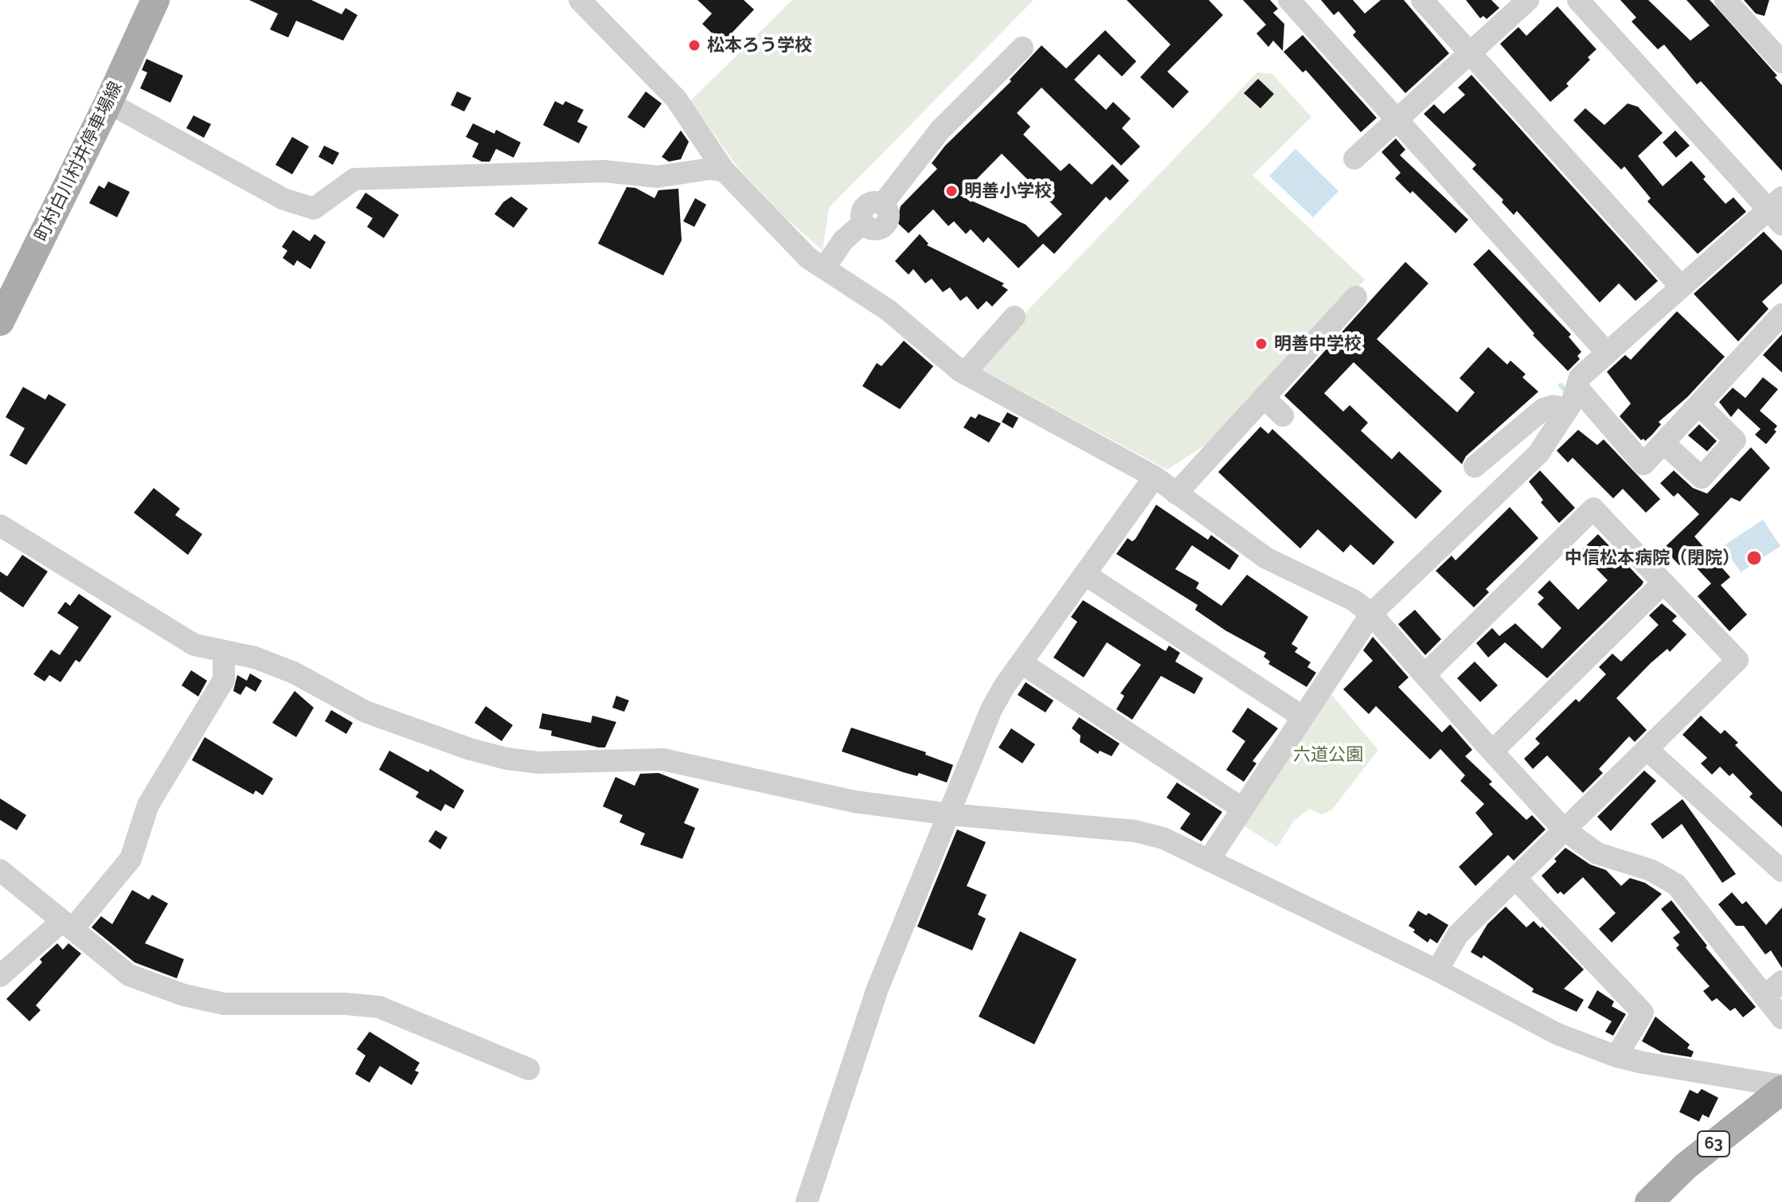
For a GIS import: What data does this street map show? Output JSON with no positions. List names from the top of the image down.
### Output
{
  "streets": {
    "main road": ["町村白川村井停車場線", "63"]
  },
  "parks": ["六道公園"],
  "places": [
    "松本ろう学校",
    "明善小学校",
    "明善中学校",
    "中信松本病院（閉院）"
  ]
}
